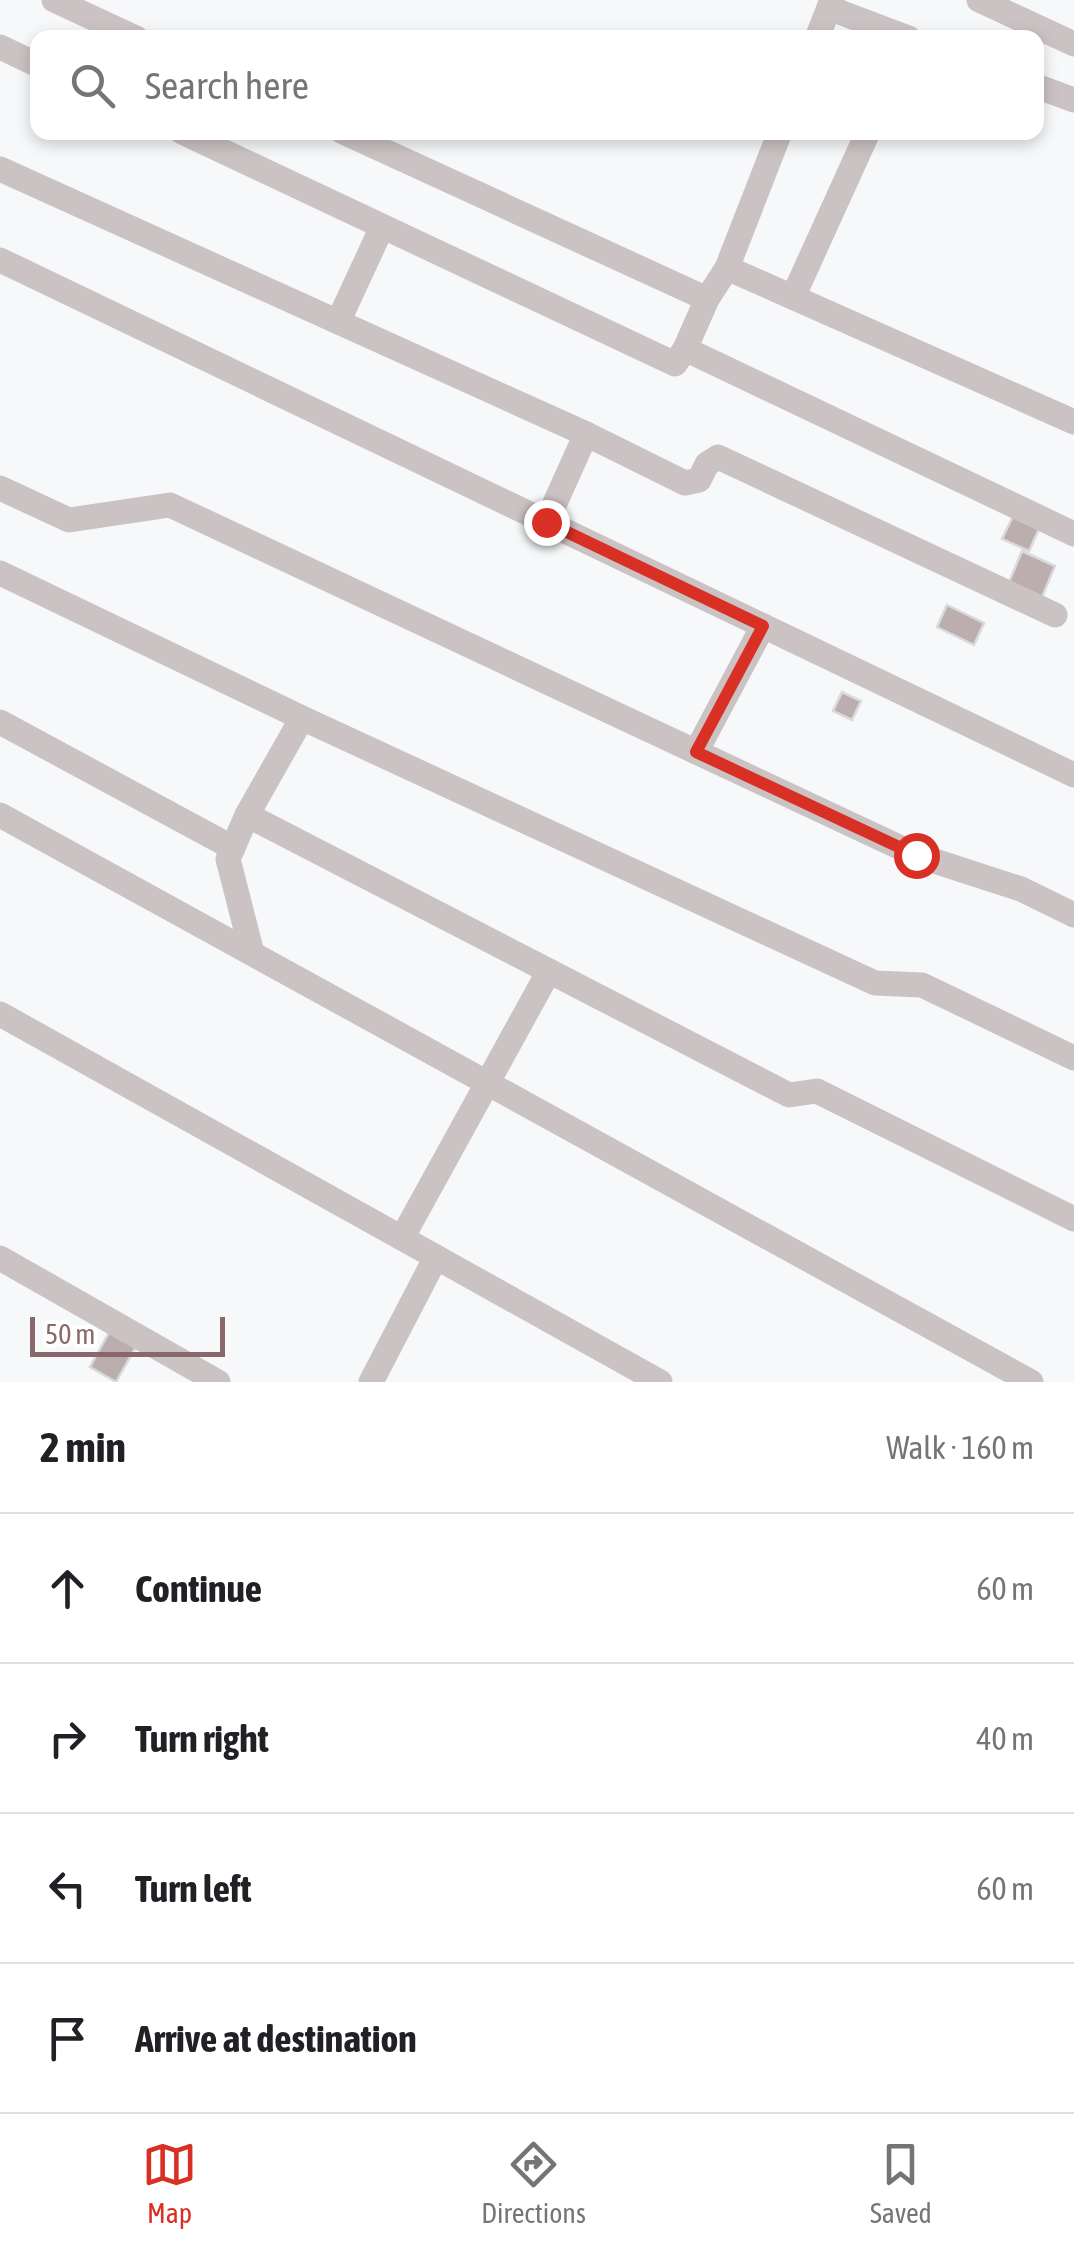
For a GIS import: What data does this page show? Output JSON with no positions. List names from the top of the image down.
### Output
{
  "scale_bar": "50 m",
  "page": {
    "search": "Search here",
    "scale": "50 m",
    "heading": ["2 min", "Walk · 160 m"],
    "list": [
      ["Continue", "60 m"],
      ["Turn right", "40 m"],
      ["Turn left", "60 m"],
      "Arrive at destination"
    ],
    "nav": ["Map", "Directions", "Saved"]
  }
}
